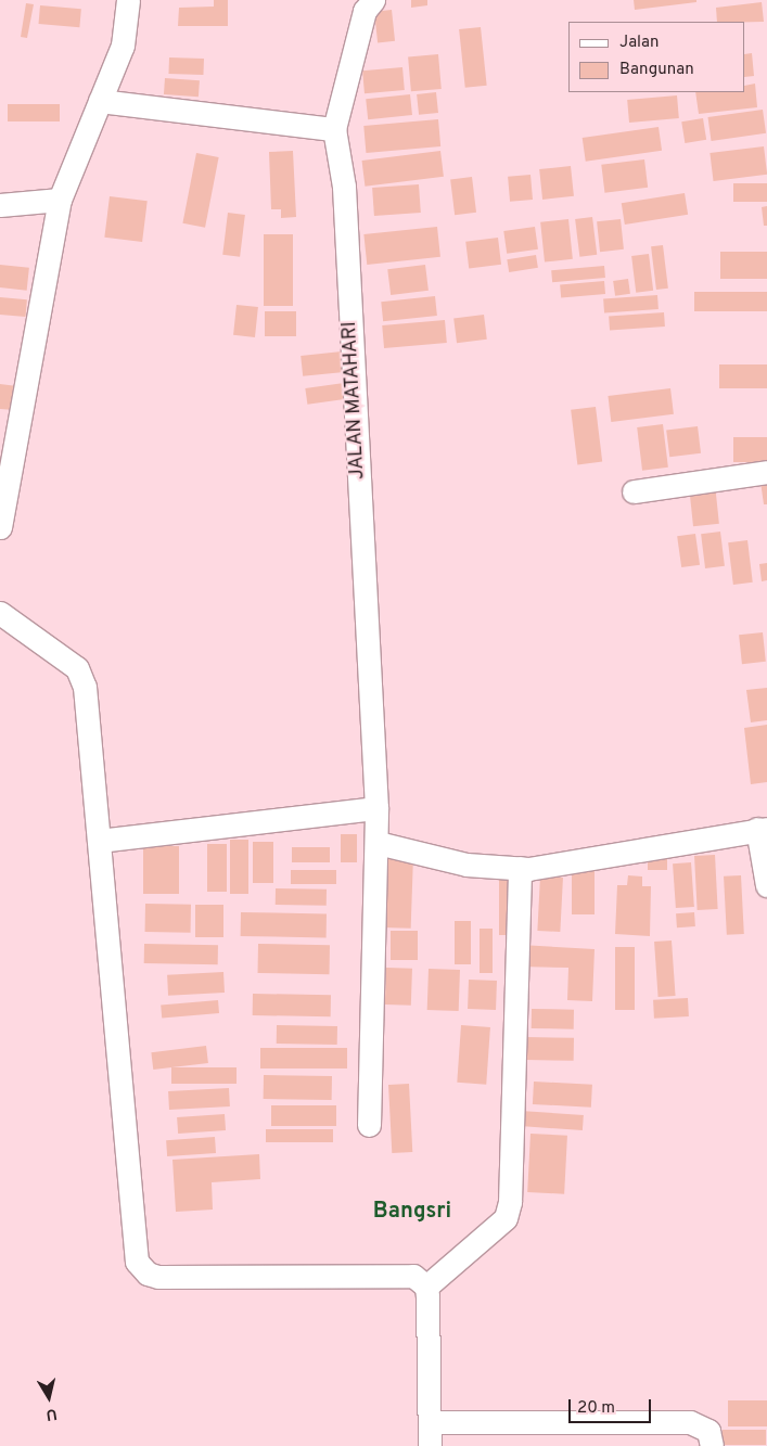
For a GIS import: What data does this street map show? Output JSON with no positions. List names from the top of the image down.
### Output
{
  "streets": {
    "street": ["JALAN MATAHARI"]
  },
  "districts": ["Bangsri"],
  "legend": ["Jalan", "Bangunan"],
  "scale_bar": "20 m",
  "north": "bottom"
}
